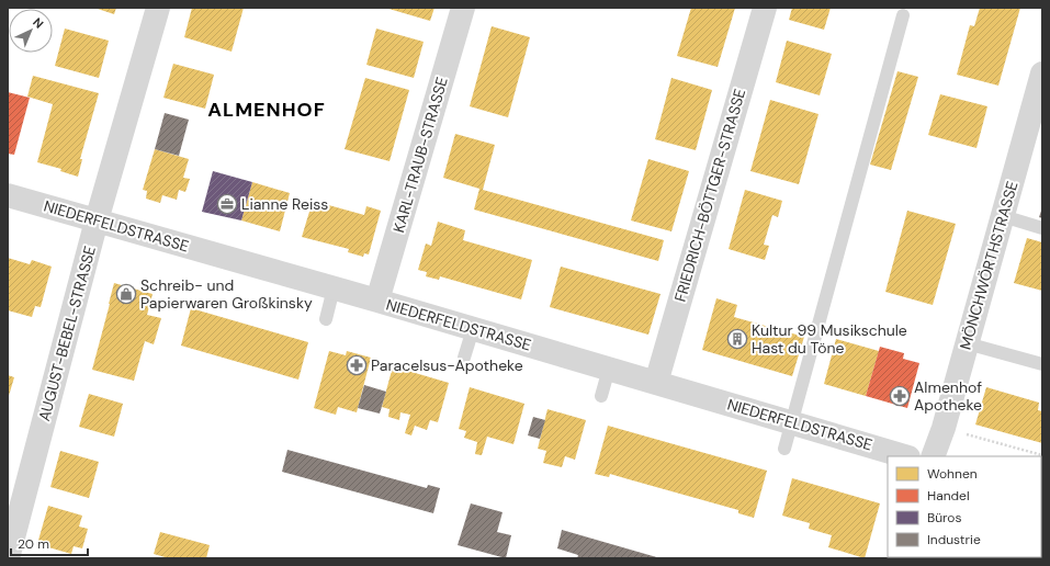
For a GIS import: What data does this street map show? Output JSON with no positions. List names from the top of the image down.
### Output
{
  "streets": {
    "street": [
      "KARL-TRAUB-STRASSE",
      "FRIEDRICH-BÖTTGER-STRASSE",
      "NIEDERFELDSTRASSE",
      "MÖNCHWÖRTHSTRASSE",
      "AUGUST-BEBEL-STRASSE"
    ]
  },
  "crossings": [
    ["KARL-TRAUB-STRASSE", "NIEDERFELDSTRASSE"],
    ["FRIEDRICH-BÖTTGER-STRASSE", "NIEDERFELDSTRASSE"],
    ["NIEDERFELDSTRASSE", "AUGUST-BEBEL-STRASSE"]
  ],
  "districts": ["ALMENHOF"],
  "places": {
    "office": ["Lianne Reiss"],
    "shop": ["Schreib- und Papierwaren Großkinsky"],
    "building": ["Kultur 99 Musikschule Hast du Töne"],
    "pharmacy": ["Paracelsus-Apotheke", "Almenhof Apotheke"]
  },
  "legend": [
    "Wohnen",
    "Handel",
    "Büros",
    "Industrie"
  ],
  "scale_bar": "20 m",
  "north": "top right"
}
